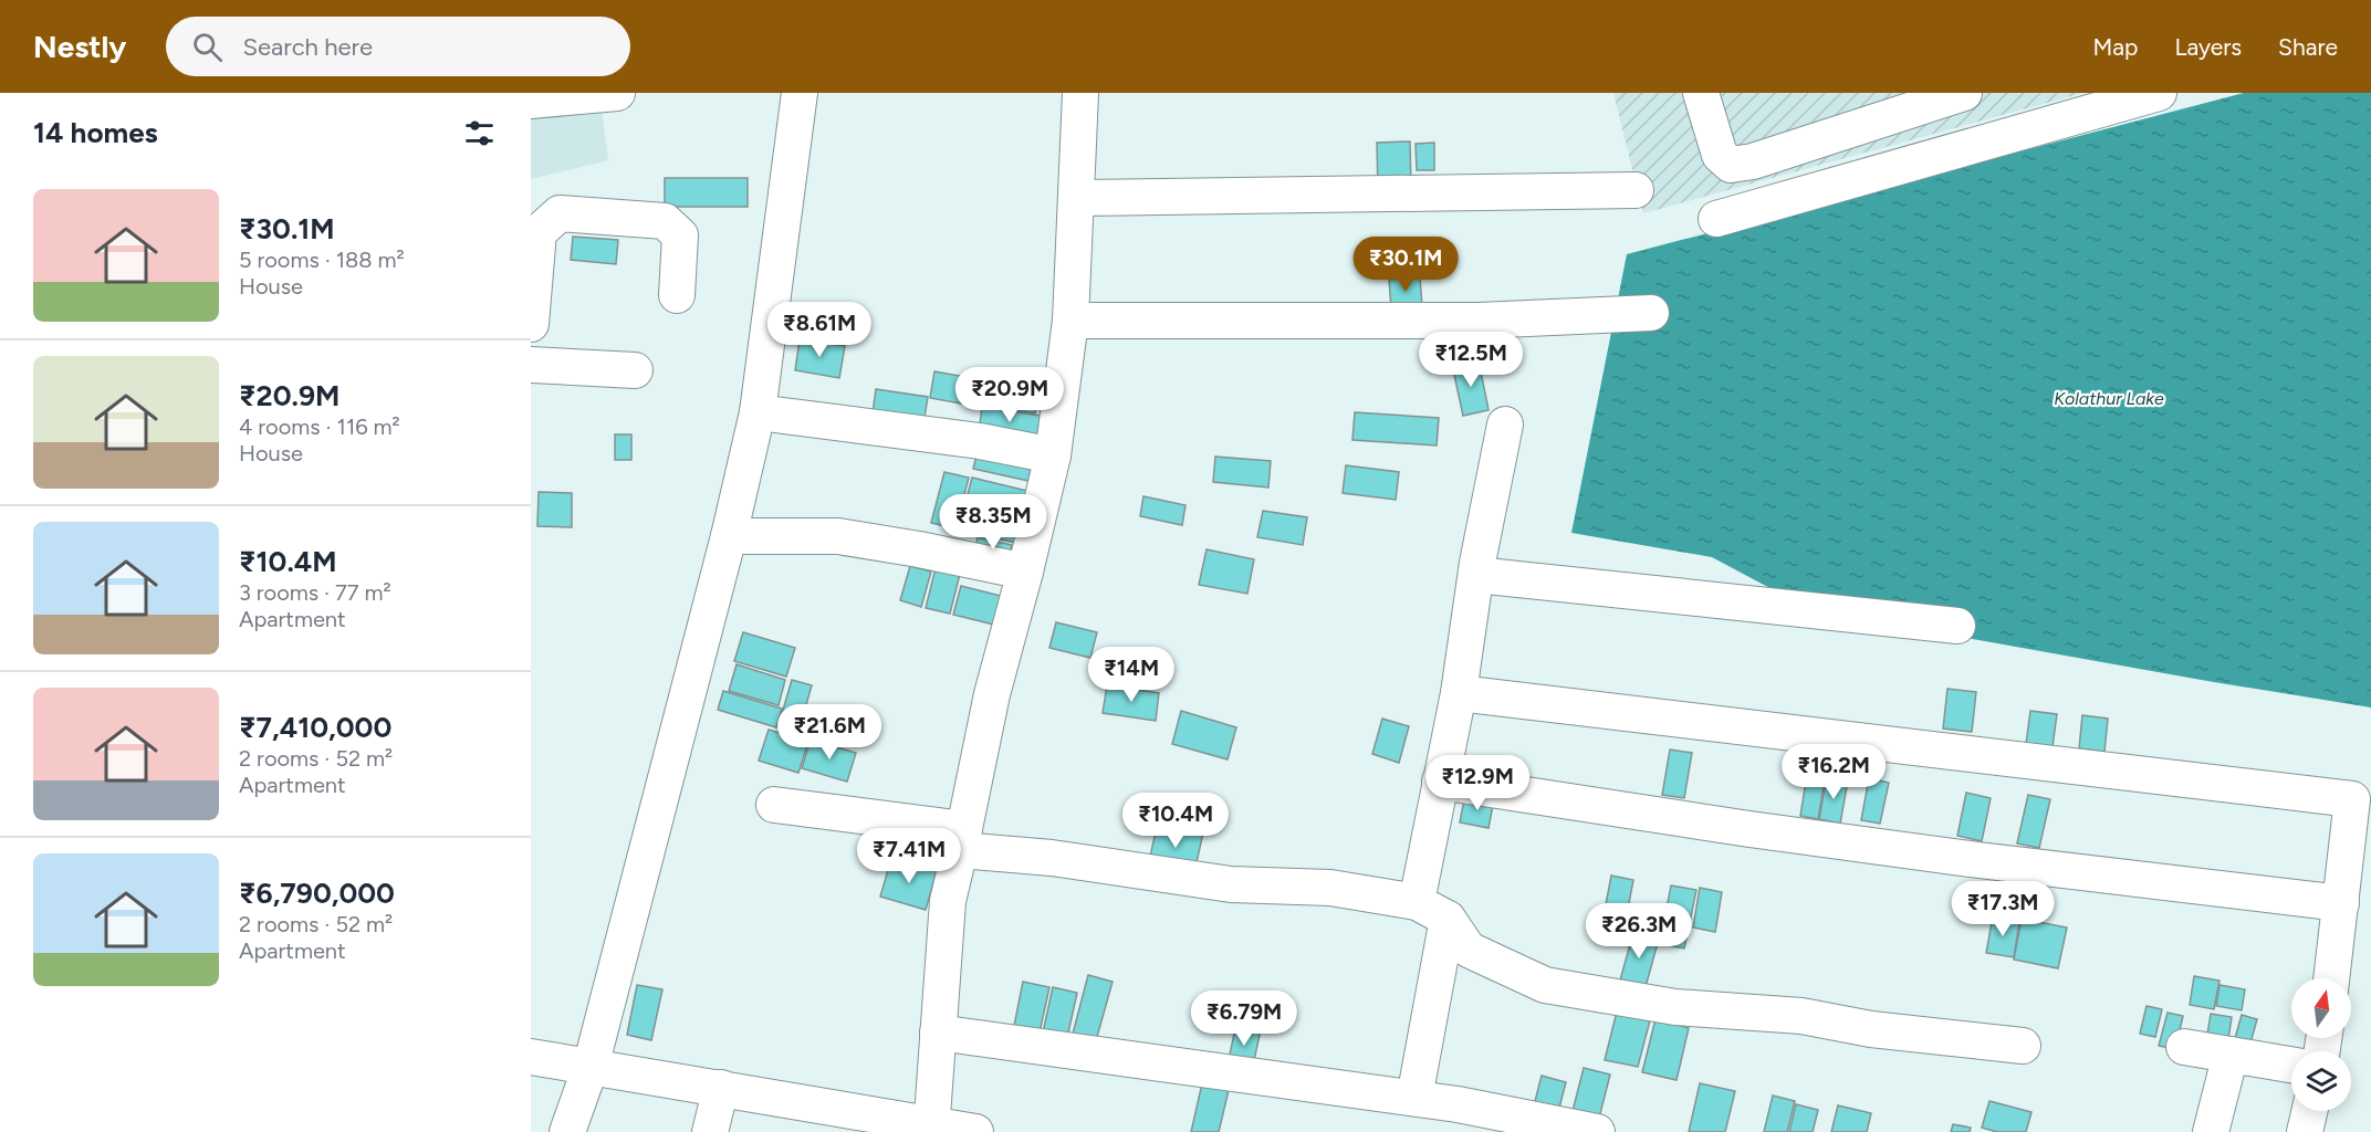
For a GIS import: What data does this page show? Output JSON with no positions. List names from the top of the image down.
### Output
{
  "water": ["Kolathur Lake"],
  "north": "top",
  "page": {
    "header": "Nestly",
    "search": "Search here",
    "nav": ["Map", "Layers", "Share"],
    "heading": "14 homes",
    "list": [
      {
        "name": "₹30.1M",
        "note": "5 rooms · 188 m² · House"
      },
      {
        "name": "₹20.9M",
        "note": "4 rooms · 116 m² · House"
      },
      {
        "name": "₹10.4M",
        "note": "3 rooms · 77 m² · Apartment"
      },
      {
        "name": "₹7,410,000",
        "note": "2 rooms · 52 m² · Apartment"
      },
      {
        "name": "₹6,790,000",
        "note": "2 rooms · 52 m² · Apartment"
      }
    ],
    "price": [
      "₹30.1M",
      "₹8.61M",
      "₹12.5M",
      "₹20.9M",
      "₹8.35M",
      "₹14M",
      "₹21.6M",
      "₹16.2M",
      "₹12.9M",
      "₹10.4M",
      "₹7.41M",
      "₹17.3M",
      "₹26.3M",
      "₹6.79M"
    ]
  }
}
